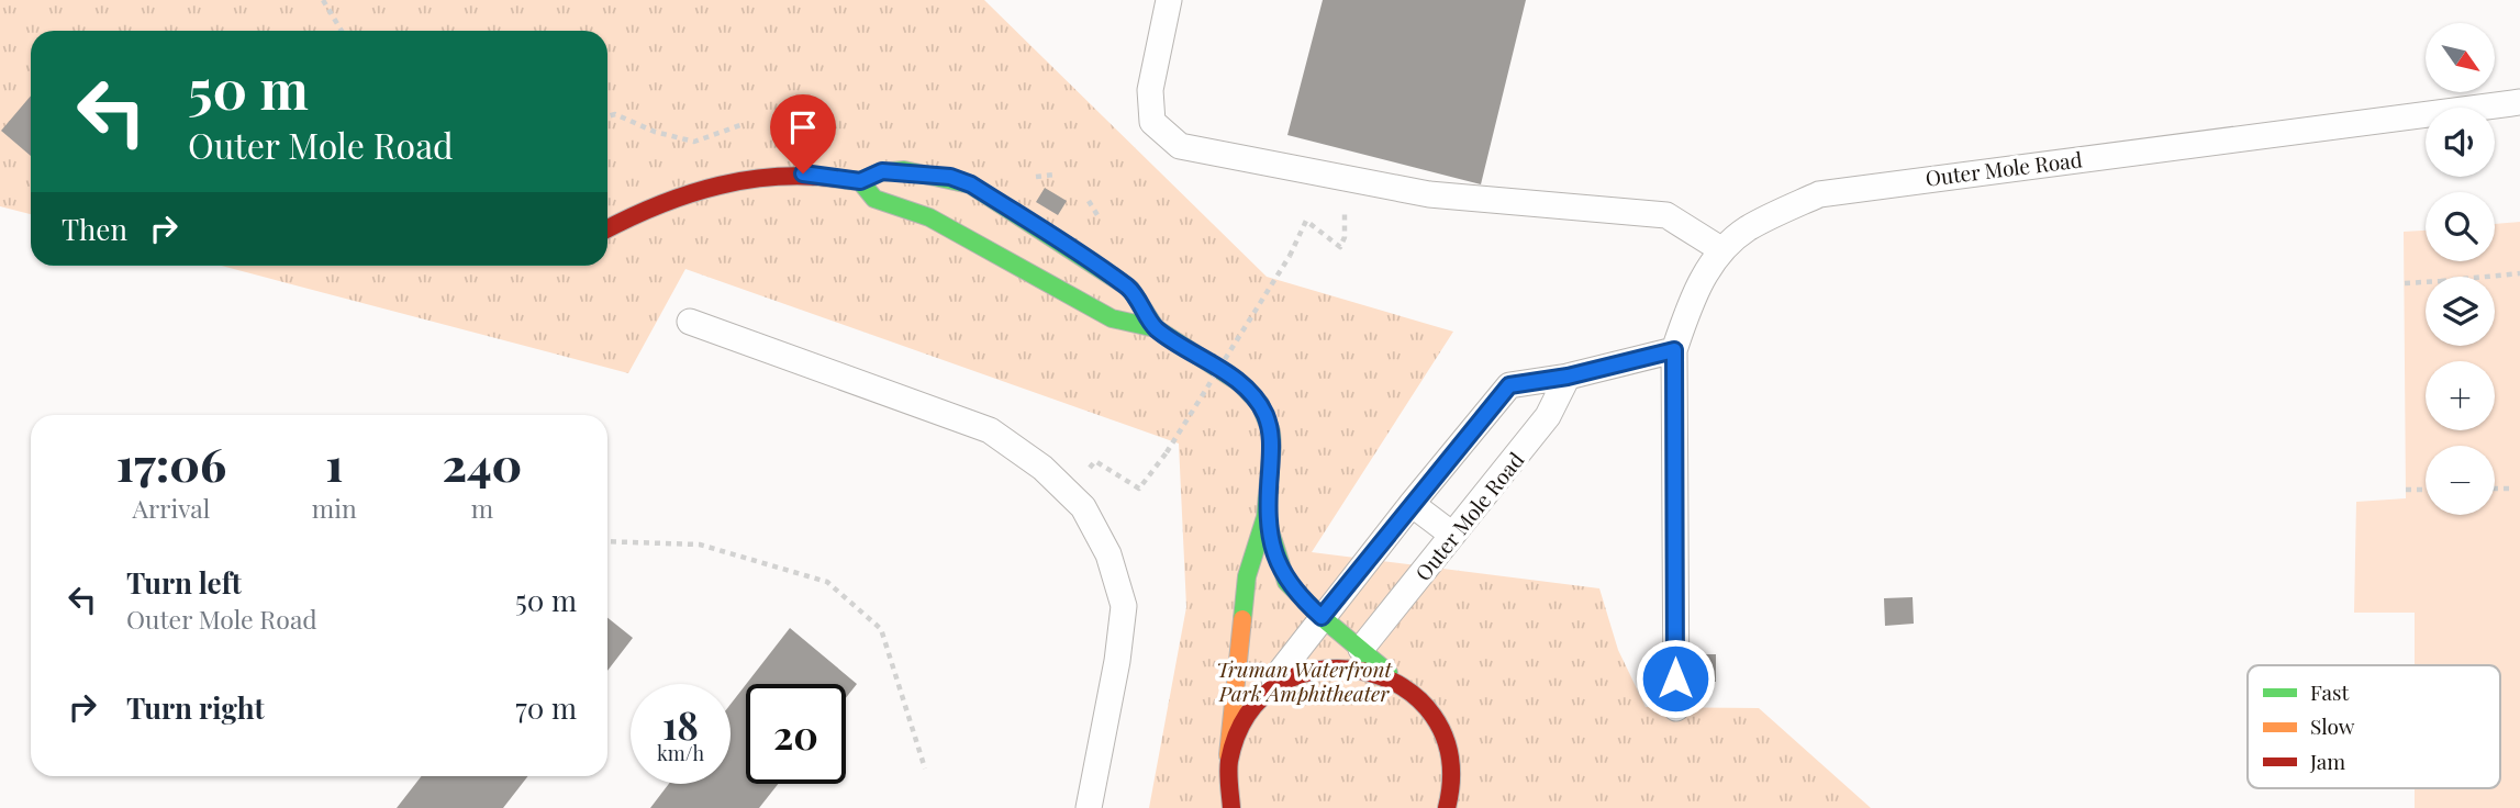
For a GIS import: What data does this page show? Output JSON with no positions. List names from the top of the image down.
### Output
{
  "streets": {
    "lane": ["Outer Mole Road"]
  },
  "parks": ["Truman Waterfront Park Amphitheater"],
  "legend": ["Fast", "Slow", "Jam"],
  "north": "bottom right",
  "page": {
    "map_buttons": ["+", "−"],
    "turn": ["50 m", "Outer Mole Road"],
    "then": "Then",
    "eta": [
      "17:06",
      "Arrival",
      "1",
      "min",
      "240",
      "m"
    ],
    "list": [
      {
        "name": "Turn left",
        "note": "Outer Mole Road",
        "value": "50 m"
      },
      {
        "name": "Turn right",
        "value": "70 m"
      }
    ],
    "speed": "18 km/h",
    "limit": "20"
  }
}
